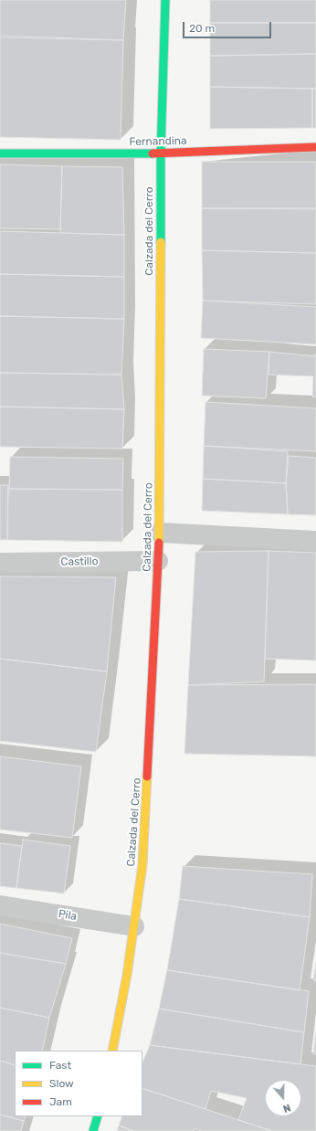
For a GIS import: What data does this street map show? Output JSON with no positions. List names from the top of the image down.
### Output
{
  "streets": {
    "main road": ["Fernandina", "Calzada del Cerro"],
    "street": ["Castillo", "Pila"]
  },
  "crossings": [
    ["Fernandina", "Calzada del Cerro"],
    ["Calzada del Cerro", "Castillo"],
    ["Calzada del Cerro", "Pila"]
  ],
  "legend": ["Fast", "Slow", "Jam"],
  "scale_bar": "20 m",
  "north": "bottom"
}
